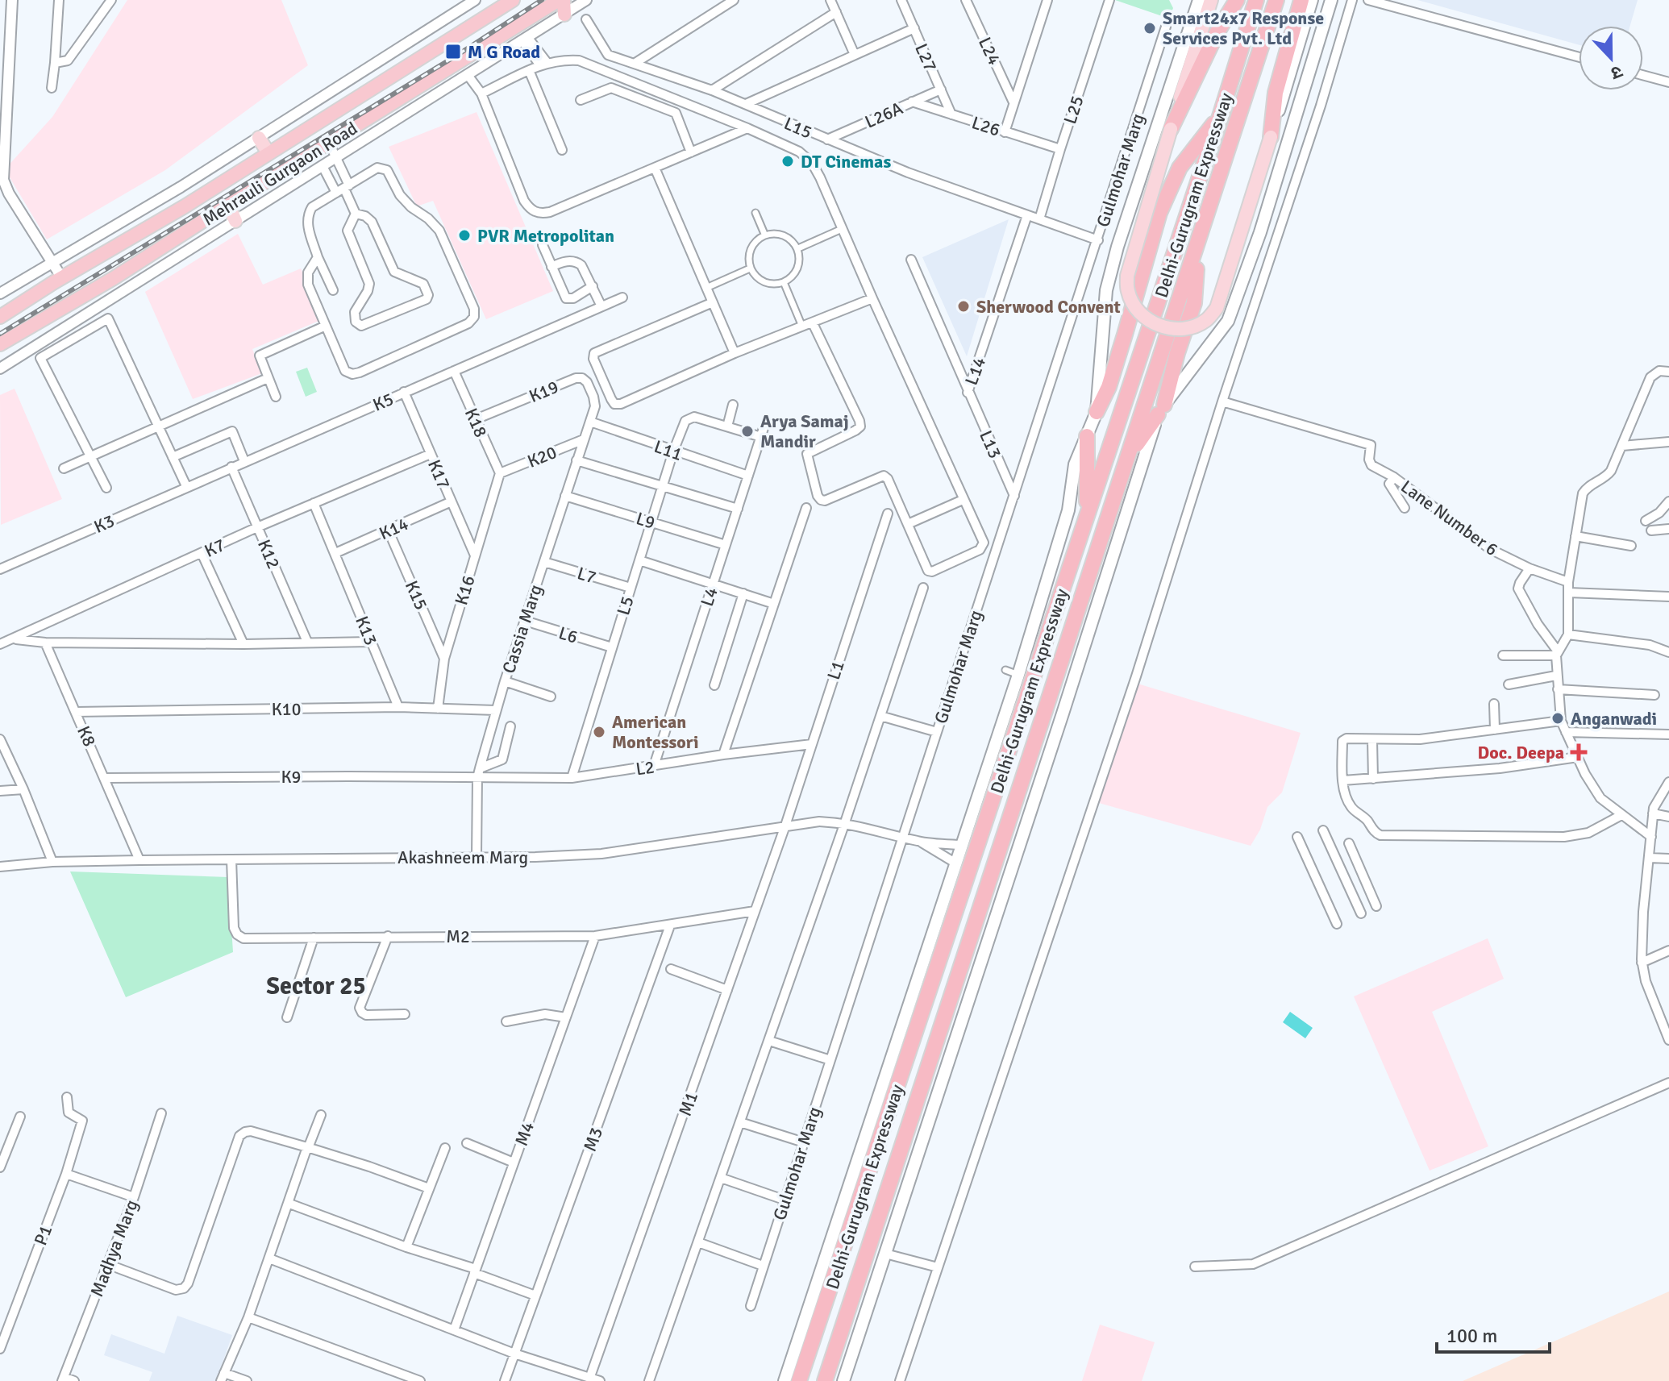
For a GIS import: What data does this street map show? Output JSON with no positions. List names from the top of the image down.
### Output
{
  "streets": {
    "highway": ["Mehrauli Gurgaon Road", "Delhi-Gurugram Expressway"],
    "street": [
      "L24",
      "L27",
      "L25",
      "L26A",
      "L26",
      "L15",
      "Gulmohar Marg",
      "L14",
      "K19",
      "K5",
      "K18",
      "L13",
      "L11",
      "K20",
      "K17",
      "Lane Number 6",
      "L9",
      "K3",
      "K14",
      "K7",
      "K12",
      "L7",
      "K16",
      "K15",
      "L4",
      "L5",
      "Cassia Marg",
      "K13",
      "L6",
      "L1",
      "K10",
      "K8",
      "L2",
      "K9",
      "Akashneem Marg",
      "M2",
      "M1",
      "M4",
      "M3",
      "P1",
      "Madhya Marg"
    ]
  },
  "crossings": [
    ["L27", "L26A"],
    ["L27", "L26"],
    ["L25", "L26"],
    ["L26A", "L26"],
    ["L26A", "L15"],
    ["L15", "L14"],
    ["Gulmohar Marg", "L13"],
    ["Gulmohar Marg", "Akashneem Marg"],
    ["L14", "L13"],
    ["K19", "K18"],
    ["K19", "Cassia Marg"],
    ["K5", "K18"],
    ["K5", "K17"],
    ["K5", "K3"],
    ["K5", "K12"],
    ["K18", "K20"],
    ["K18", "K16"],
    ["L11", "L4"],
    ["L11", "L5"],
    ["L11", "Cassia Marg"],
    ["K20", "K16"],
    ["K20", "Cassia Marg"],
    ["K17", "K14"],
    ["K17", "K7"],
    ["K17", "K16"],
    ["L9", "L4"],
    ["L9", "L5"],
    ["L9", "Cassia Marg"],
    ["K14", "K15"],
    ["K14", "K13"],
    ["K7", "K12"],
    ["K7", "K13"],
    ["L7", "L5"],
    ["L7", "Cassia Marg"],
    ["K16", "K15"],
    ["K16", "K10"],
    ["L4", "L2"],
    ["L5", "L6"],
    ["L5", "L2"],
    ["Cassia Marg", "L6"],
    ["Cassia Marg", "K10"],
    ["Cassia Marg", "L2"],
    ["Cassia Marg", "K9"],
    ["Cassia Marg", "Akashneem Marg"],
    ["K13", "K10"],
    ["L1", "L2"],
    ["L1", "Akashneem Marg"],
    ["L1", "M1"],
    ["K10", "K8"],
    ["K8", "K9"],
    ["K8", "Akashneem Marg"],
    ["L2", "K9"],
    ["Akashneem Marg", "M2"],
    ["Akashneem Marg", "M1"],
    ["M2", "M1"],
    ["M2", "M4"],
    ["M2", "M3"]
  ],
  "districts": ["Sector 25"],
  "places": {
    "other": [
      "Smart24x7 Response Services Pvt. Ltd",
      "DT Cinemas",
      "PVR Metropolitan",
      "Sherwood Convent",
      "Arya Samaj Mandir",
      "Anganwadi",
      "American Montessori"
    ],
    "transit": ["M G Road"],
    "health": ["Doc. Deepa"]
  },
  "scale_bar": "100 m",
  "north": "bottom"
}
